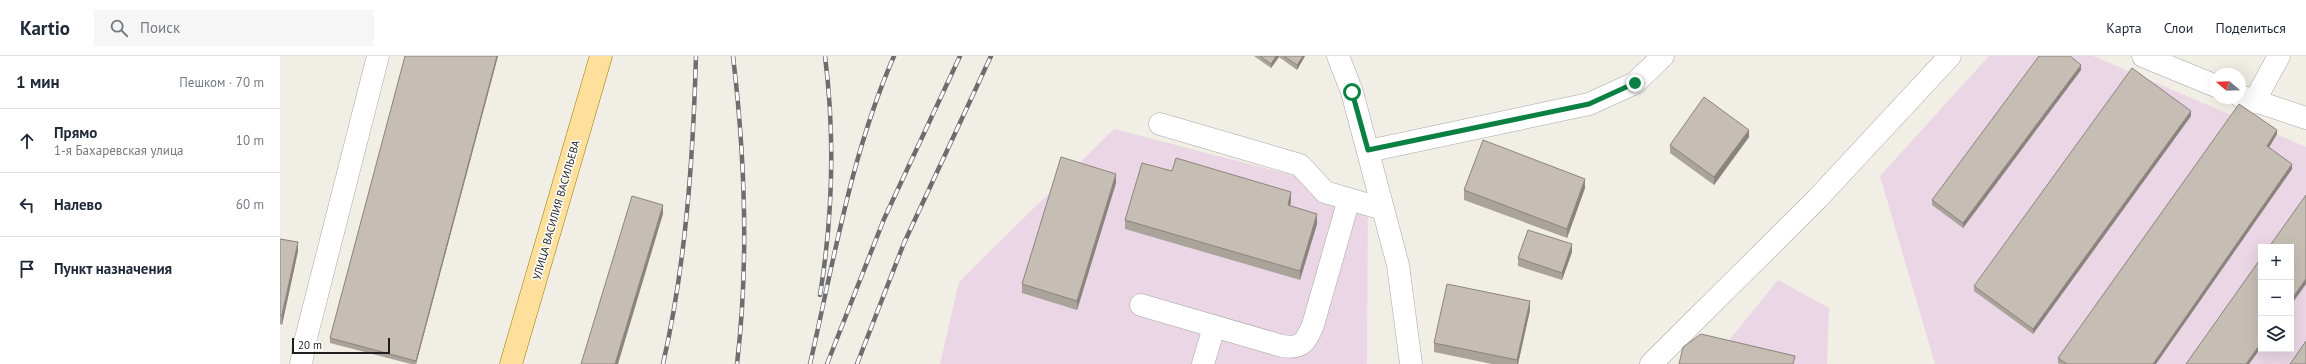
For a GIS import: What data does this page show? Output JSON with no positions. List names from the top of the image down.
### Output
{
  "streets": {
    "main road": ["УЛИЦА ВАСИЛИЯ ВАСИЛЬЕВА"]
  },
  "scale_bar": "20 m",
  "north": "left",
  "page": {
    "header": "Kartio",
    "search": "Поиск",
    "nav": ["Карта", "Слои", "Поделиться"],
    "heading": ["1 мин", "Пешком · 70 m"],
    "list": [
      ["Прямо", "1-я Бахаревская улица", "10 m"],
      ["Налево", "60 m"],
      "Пункт назначения"
    ],
    "map_buttons": ["+", "−"],
    "scale": "20 m"
  }
}
